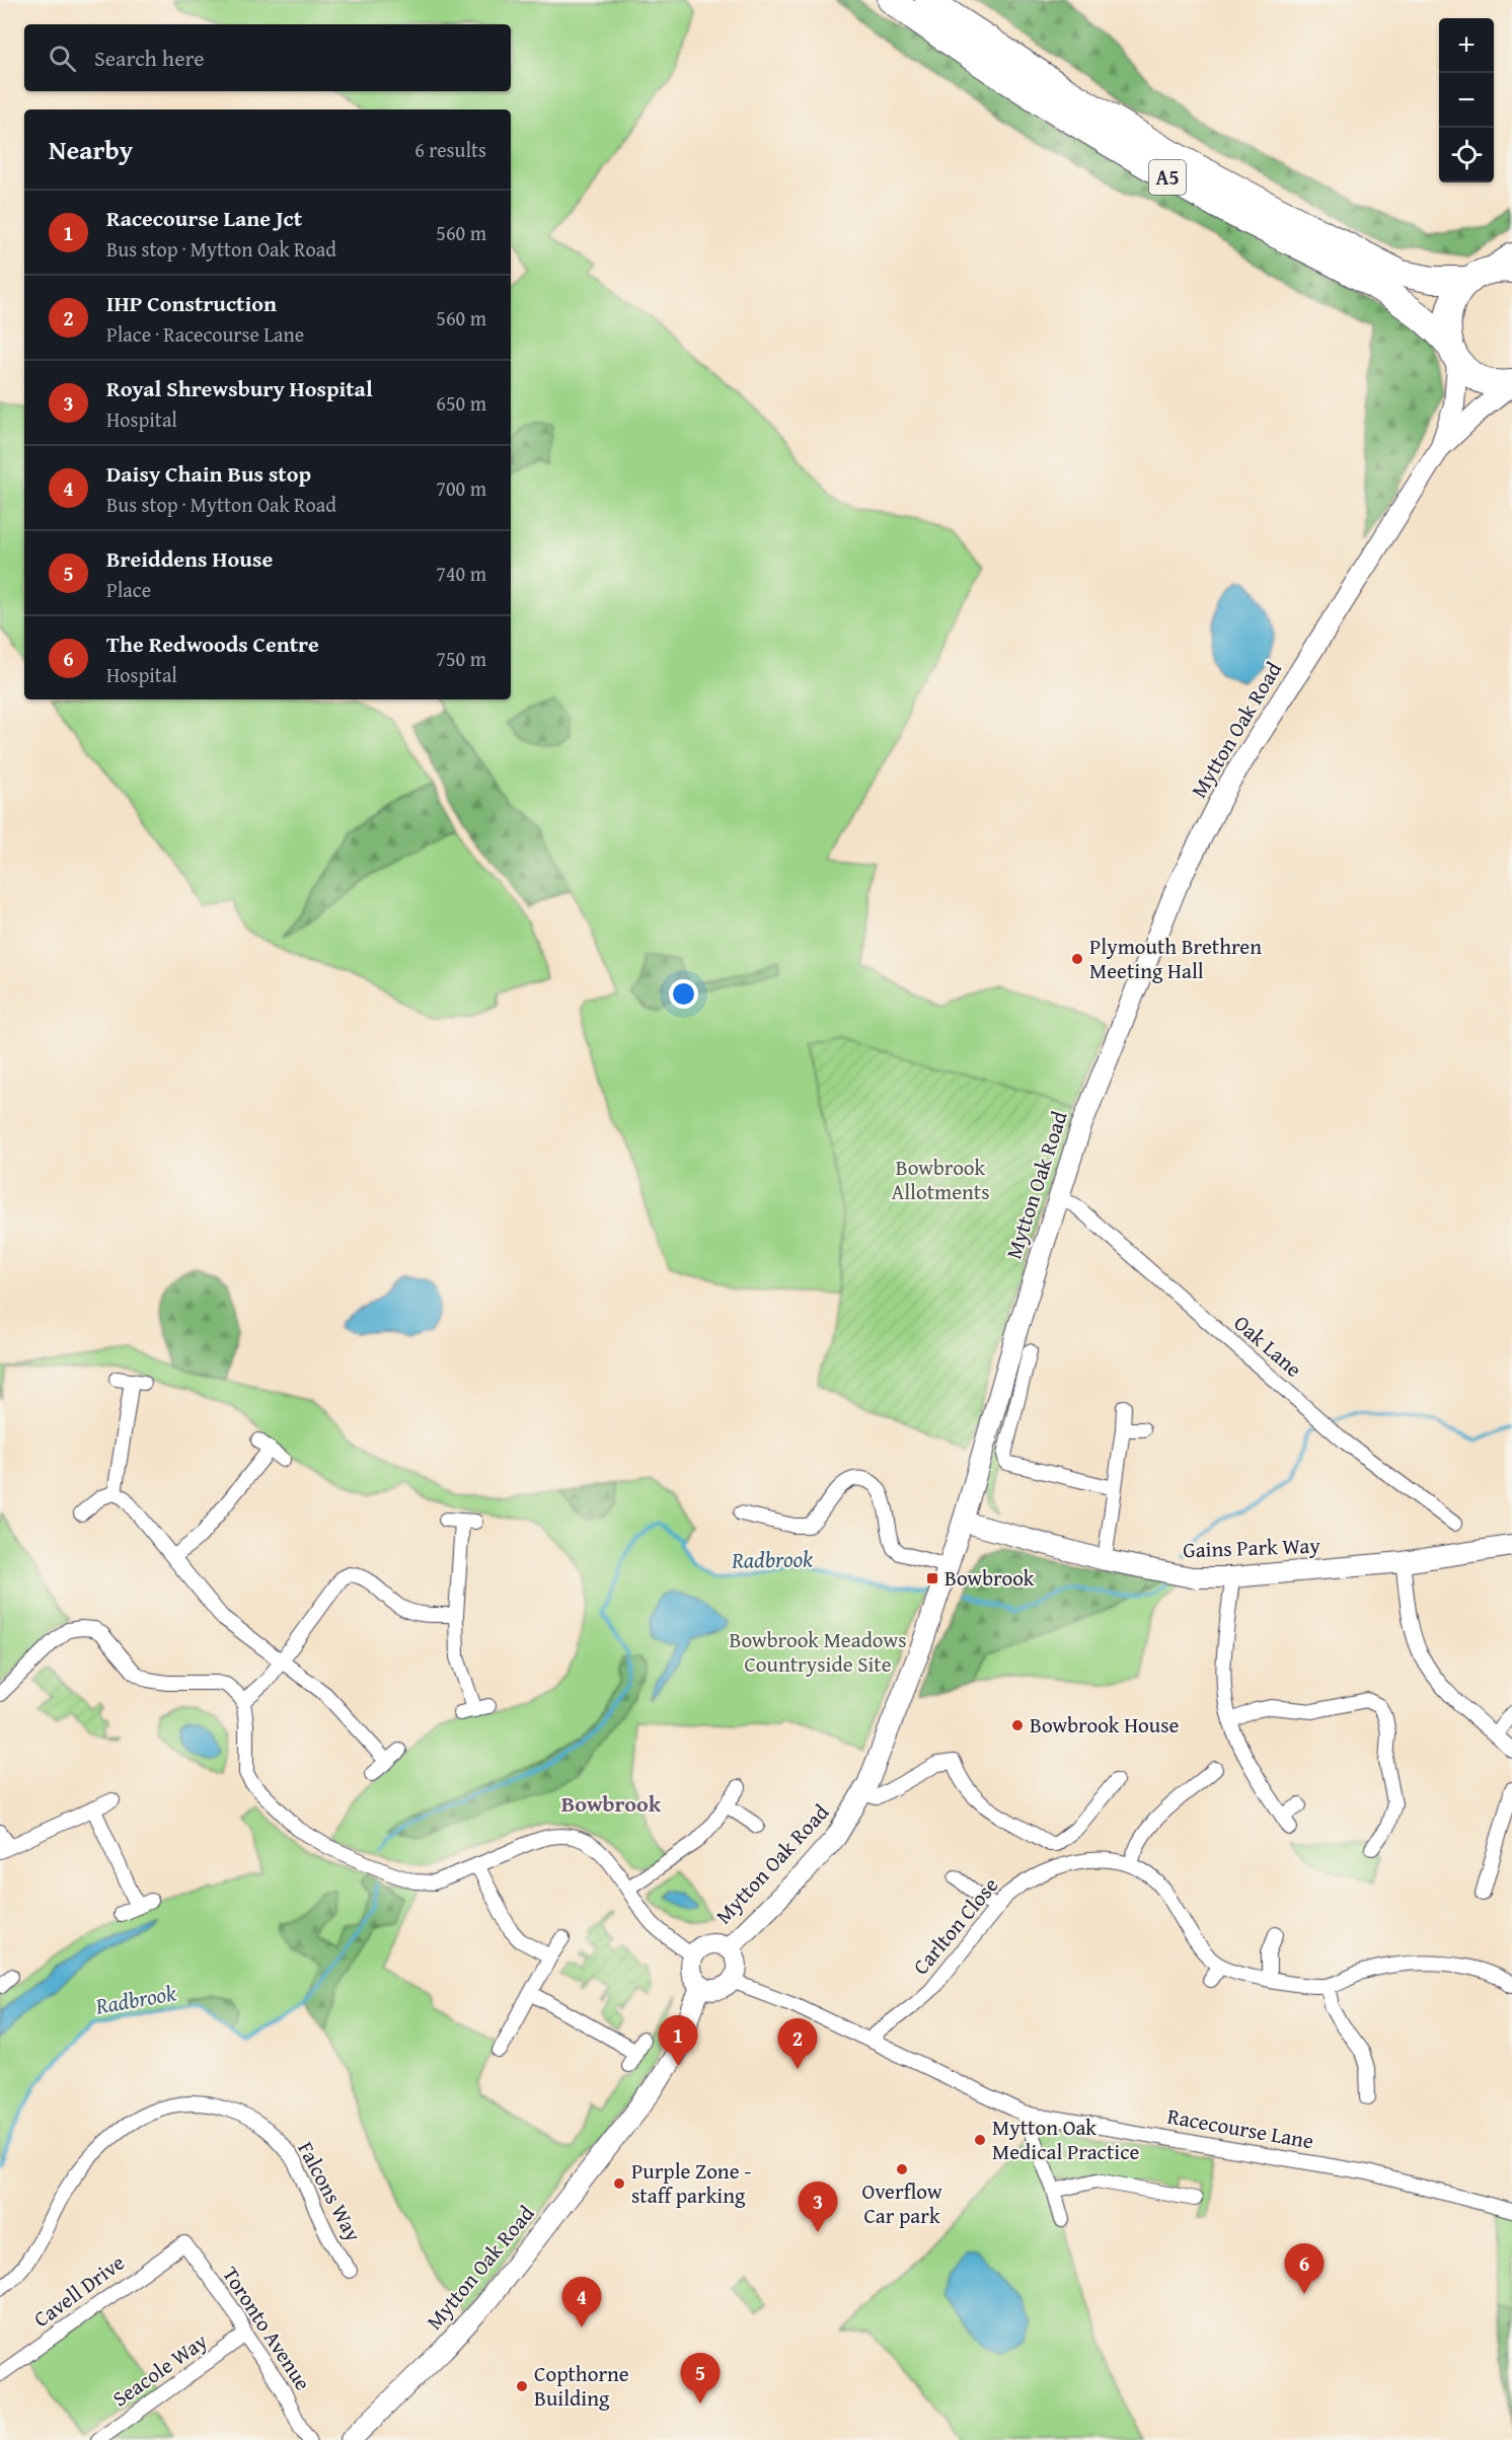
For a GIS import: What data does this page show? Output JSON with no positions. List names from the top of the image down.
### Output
{
  "streets": {
    "highway": ["A5"],
    "main road": ["Mytton Oak Road", "Gains Park Way"],
    "street": [
      "Oak Lane",
      "Carlton Close",
      "Racecourse Lane",
      "Falcons Way",
      "Cavell Drive",
      "Toronto Avenue",
      "Seacole Way"
    ]
  },
  "crossings": [
    ["A5", "Mytton Oak Road"],
    ["Mytton Oak Road", "Oak Lane"],
    ["Mytton Oak Road", "Gains Park Way"],
    ["Mytton Oak Road", "Racecourse Lane"],
    ["Carlton Close", "Racecourse Lane"],
    ["Cavell Drive", "Toronto Avenue"],
    ["Toronto Avenue", "Seacole Way"]
  ],
  "districts": ["Bowbrook"],
  "water": ["Radbrook"],
  "parks": ["Bowbrook Allotments", "Bowbrook Meadows Countryside Site"],
  "places": {
    "other": [
      "Plymouth Brethren Meeting Hall",
      "Bowbrook House",
      "Mytton Oak Medical Practice",
      "Overflow Car park",
      "Purple Zone - staff parking",
      "Copthorne Building"
    ],
    "transit": ["Bowbrook"]
  },
  "page": {
    "map_buttons": ["+", "−"],
    "search": "Search here",
    "heading": ["Nearby", "6 results"],
    "list": [
      {
        "mark": "1",
        "name": "Racecourse Lane Jct",
        "note": "Bus stop · Mytton Oak Road",
        "value": "560 m"
      },
      {
        "mark": "2",
        "name": "IHP Construction",
        "note": "Place · Racecourse Lane",
        "value": "560 m"
      },
      {
        "mark": "3",
        "name": "Royal Shrewsbury Hospital",
        "note": "Hospital",
        "value": "650 m"
      },
      {
        "mark": "4",
        "name": "Daisy Chain Bus stop",
        "note": "Bus stop · Mytton Oak Road",
        "value": "700 m"
      },
      {
        "mark": "5",
        "name": "Breiddens House",
        "note": "Place",
        "value": "740 m"
      },
      {
        "mark": "6",
        "name": "The Redwoods Centre",
        "note": "Hospital",
        "value": "750 m"
      }
    ],
    "pins": [
      "1",
      "2",
      "3",
      "6",
      "4",
      "5"
    ]
  }
}
